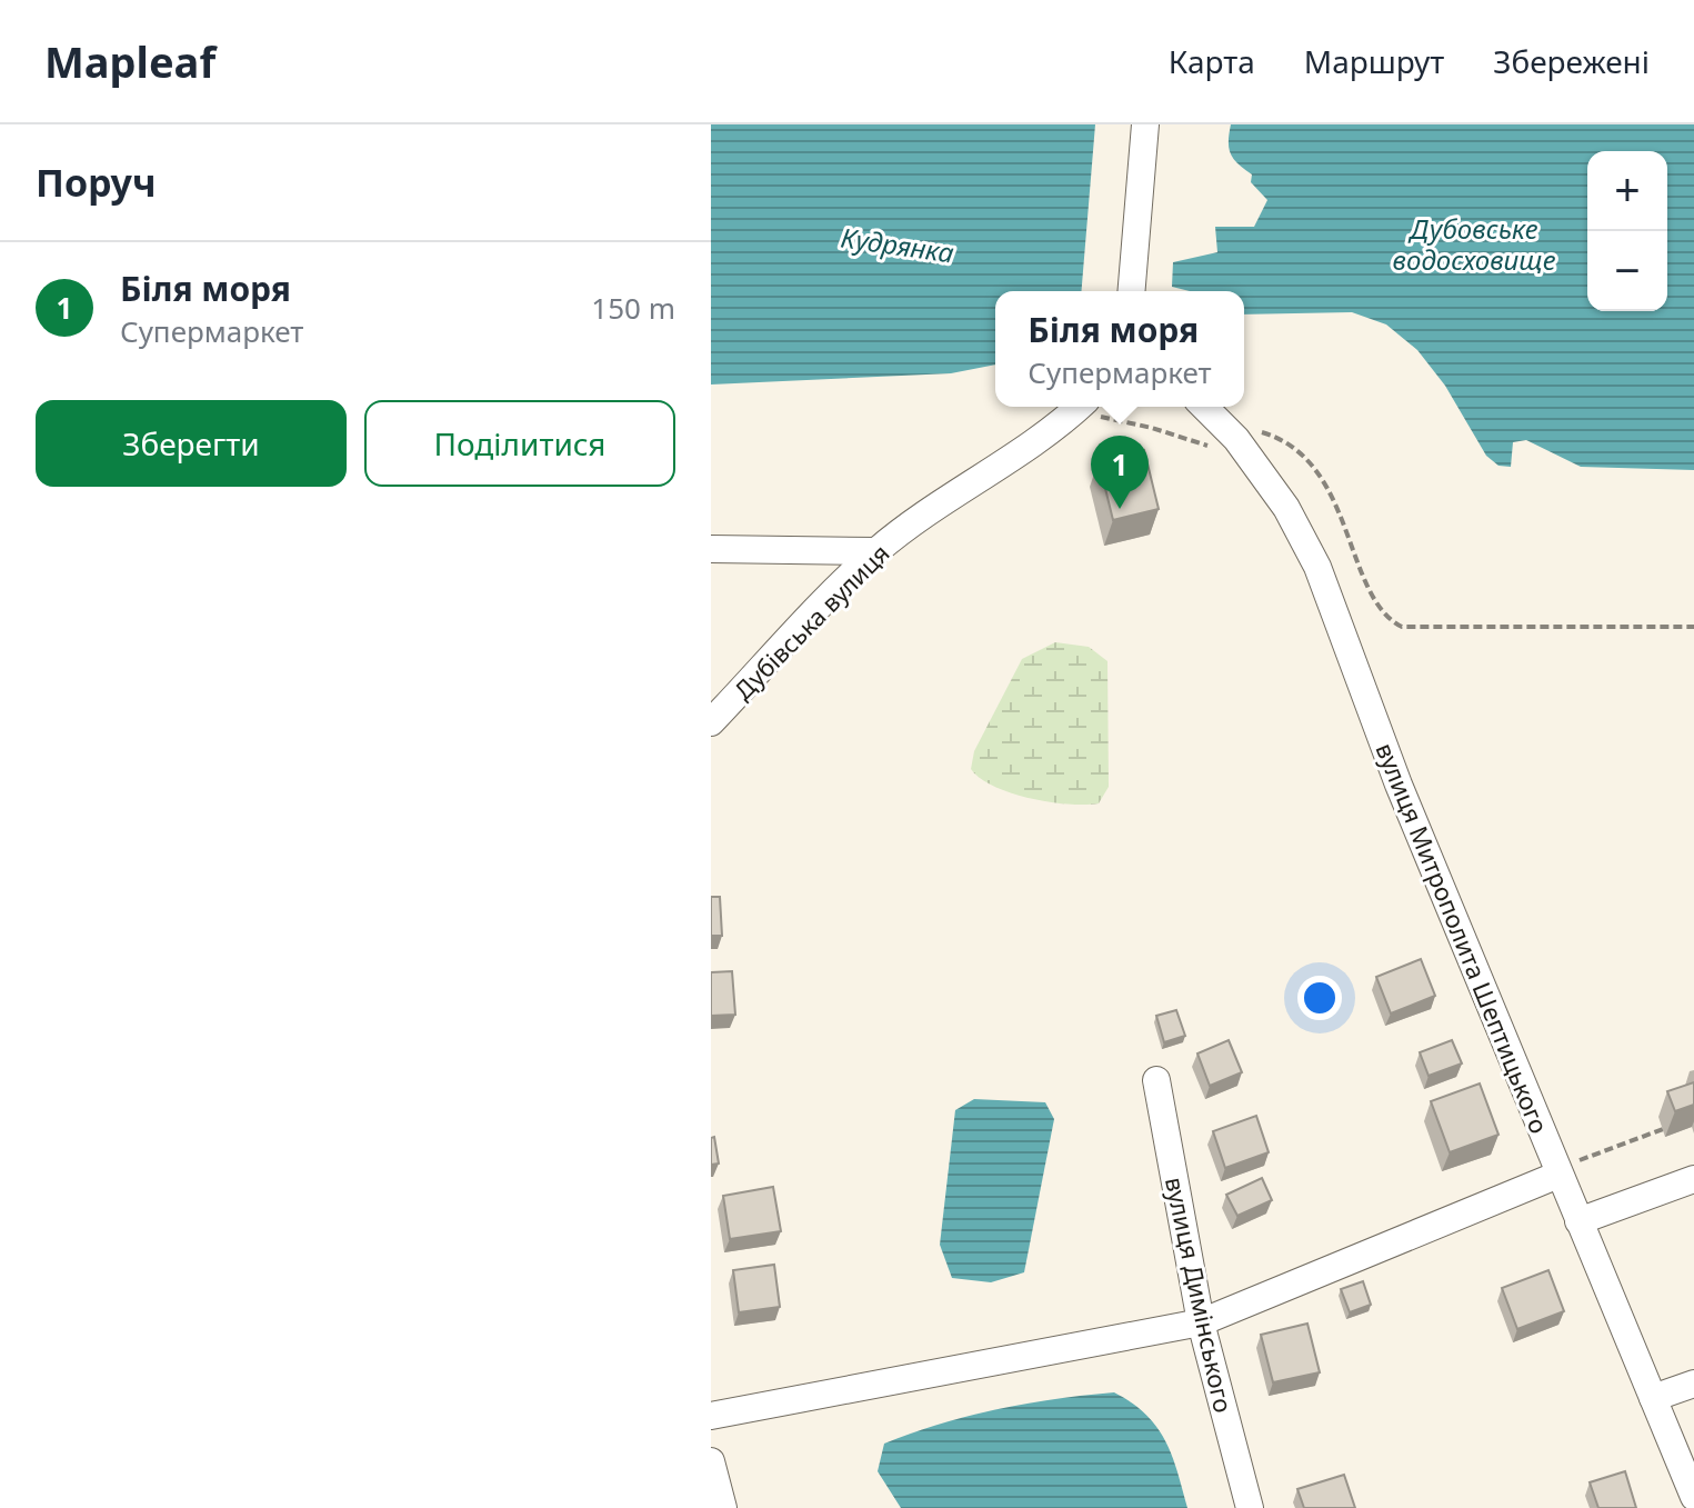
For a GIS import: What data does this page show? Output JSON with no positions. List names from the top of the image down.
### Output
{
  "streets": {
    "street": ["Дубівська вулиця", "вулиця Митрополита Шептицького", "вулиця Димінського"]
  },
  "water": ["Дубовське водосховище", "Кудрянка"],
  "page": {
    "header": "Mapleaf",
    "nav": ["Карта", "Маршрут", "Збережені"],
    "heading": "Поруч",
    "map_buttons": ["+", "−"],
    "list": [
      {
        "mark": "1",
        "name": "Біля моря",
        "note": "Супермаркет",
        "value": "150 m"
      }
    ],
    "popup": ["Біля моря", "Супермаркет"],
    "buttons": ["Зберегти", "Поділитися"],
    "pins": "1"
  }
}
